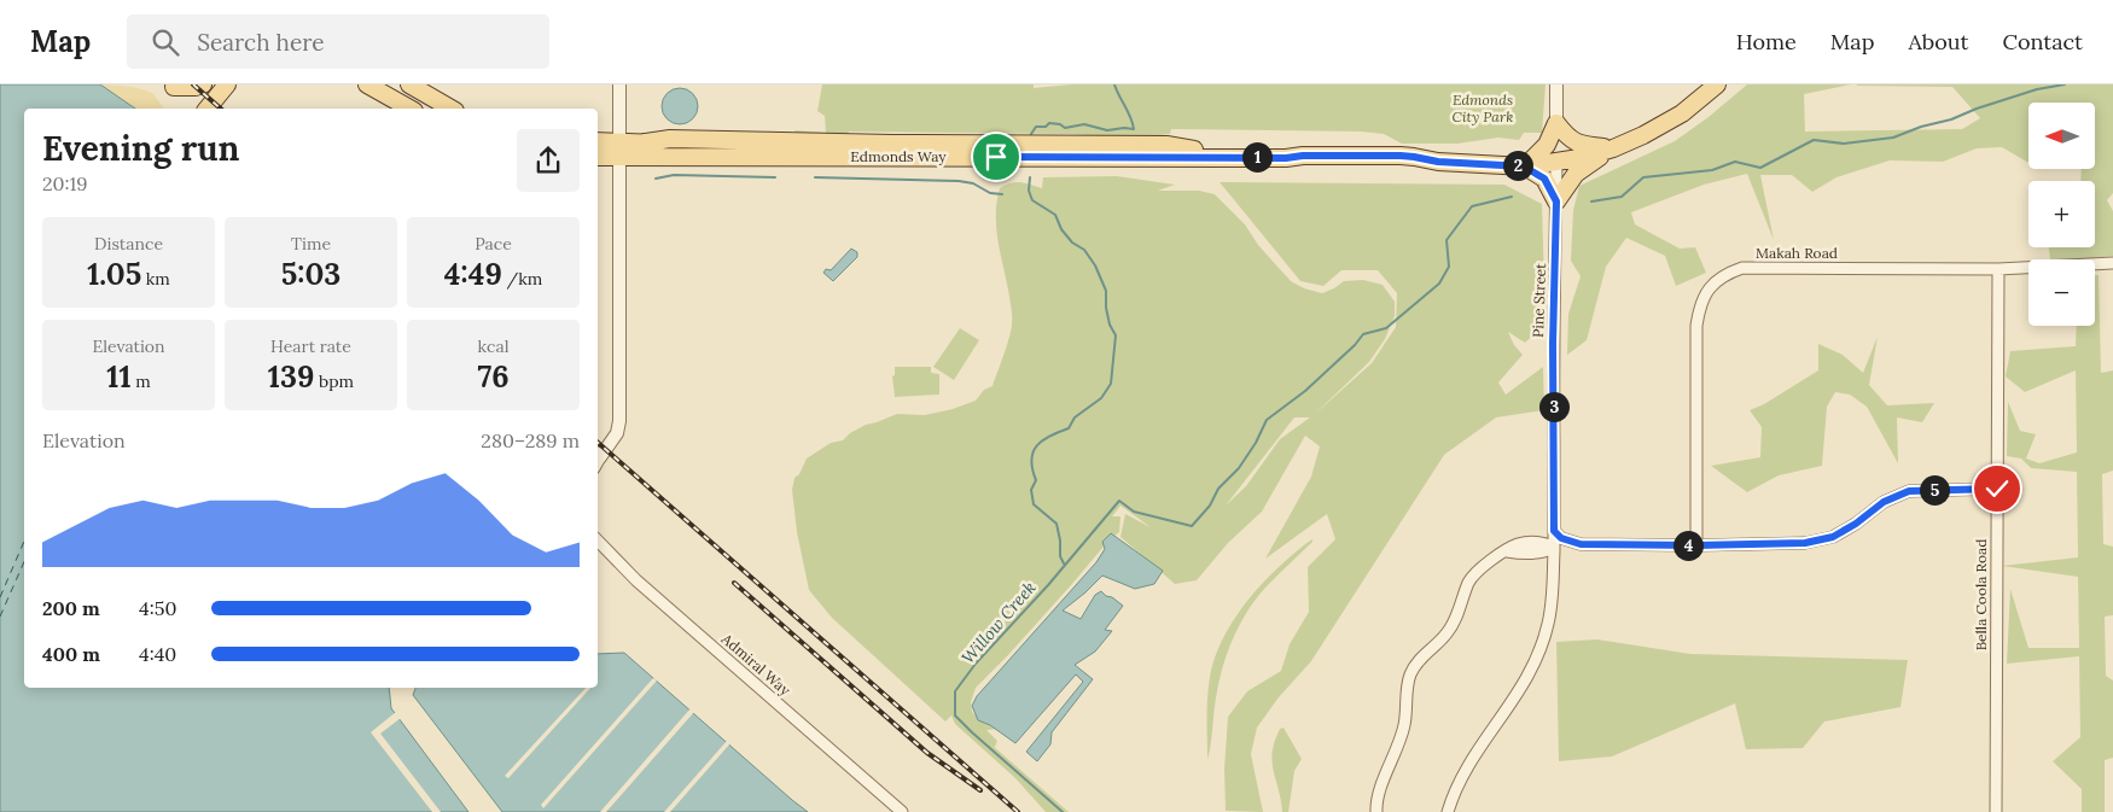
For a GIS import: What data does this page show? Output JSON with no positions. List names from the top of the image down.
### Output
{
  "streets": {
    "main road": ["Edmonds Way"],
    "street": [
      "Makah Road",
      "Pine Street",
      "Bella Coola Road",
      "Admiral Way"
    ]
  },
  "crossings": [
    ["Edmonds Way", "Pine Street"],
    ["Makah Road", "Bella Coola Road"]
  ],
  "water": ["Willow Creek"],
  "parks": ["Edmonds City Park"],
  "north": "left",
  "page": {
    "header": "Map",
    "search": "Search here",
    "nav": [
      "Home",
      "Map",
      "About",
      "Contact"
    ],
    "map_buttons": ["+", "−"],
    "heading": ["Evening run", "20:19"],
    "pins": [
      "1",
      "2",
      "3",
      "5",
      "4"
    ],
    "stats": [
      ["Distance", "1.05 km"],
      ["Time", "5:03"],
      ["Pace", "4:49 /km"],
      ["Elevation", "11 m"],
      ["Heart rate", "139 bpm"],
      ["kcal", "76"]
    ],
    "chart": ["Elevation", "280–289 m"],
    "list": [
      {
        "name": "200 m",
        "note": "4:50"
      },
      {
        "name": "400 m",
        "note": "4:40"
      }
    ]
  }
}
